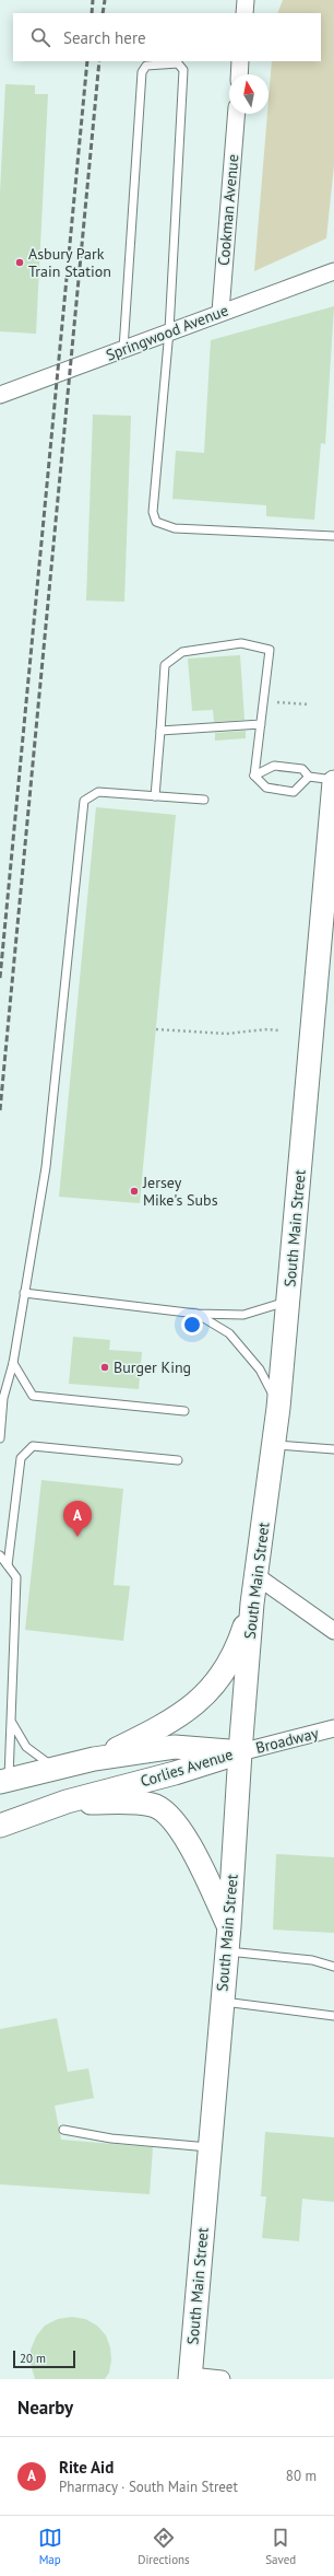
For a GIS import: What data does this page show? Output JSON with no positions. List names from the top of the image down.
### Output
{
  "streets": {
    "main road": ["South Main Street", "Corlies Avenue"],
    "street": ["Cookman Avenue", "Springwood Avenue", "Broadway"]
  },
  "crossings": [
    ["Cookman Avenue", "Springwood Avenue"],
    ["South Main Street", "Broadway"],
    ["South Main Street", "Corlies Avenue"],
    ["Broadway", "Corlies Avenue"]
  ],
  "places": ["Asbury Park Train Station", "Jersey Mike's Subs", "Burger King"],
  "scale_bar": "20 m",
  "north": "top",
  "page": {
    "search": "Search here",
    "pins": "A",
    "scale": "20 m",
    "heading": "Nearby",
    "list": [
      {
        "mark": "A",
        "name": "Rite Aid",
        "note": "Pharmacy · South Main Street",
        "value": "80 m"
      }
    ],
    "nav": ["Map", "Directions", "Saved"]
  }
}
